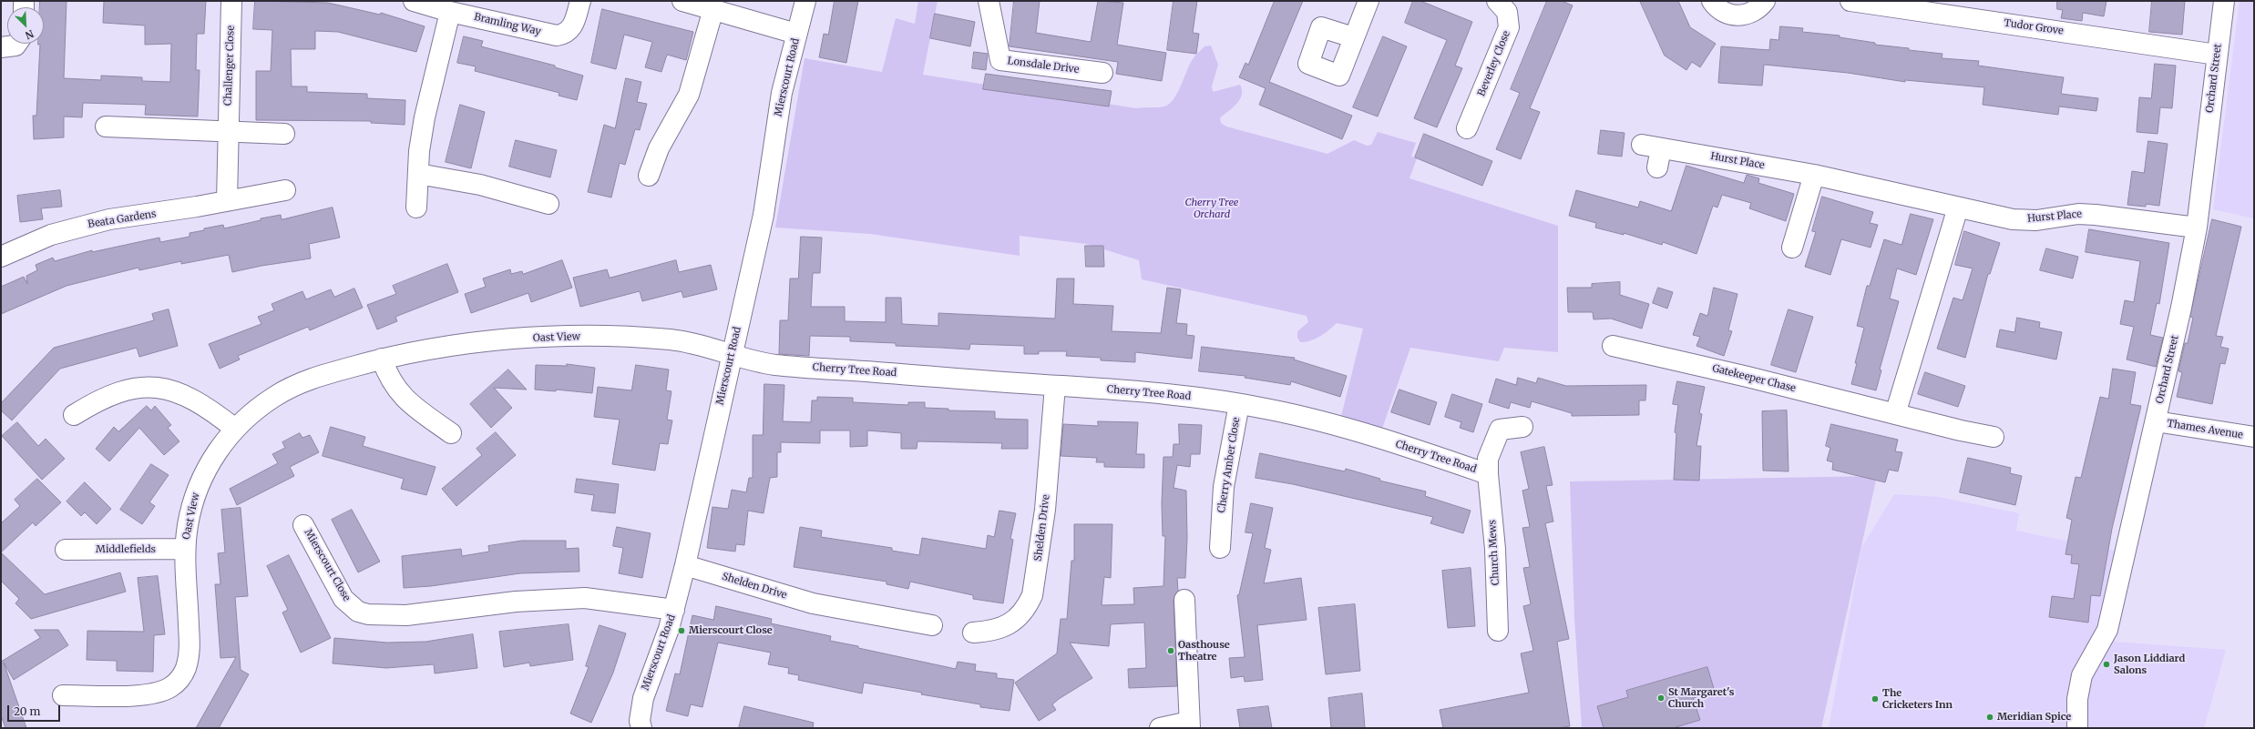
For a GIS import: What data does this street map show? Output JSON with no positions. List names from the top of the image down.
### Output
{
  "streets": {
    "street": [
      "Bramling Way",
      "Tudor Grove",
      "Beverley Close",
      "Challenger Close",
      "Lonsdale Drive",
      "Mierscourt Road",
      "Orchard Street",
      "Hurst Place",
      "Beata Gardens",
      "Oast View",
      "Cherry Tree Road",
      "Gatekeeper Chase",
      "Thames Avenue",
      "Cherry Amber Close",
      "Shelden Drive",
      "Middlefields",
      "Church Mews",
      "Mierscourt Close"
    ]
  },
  "crossings": [
    ["Tudor Grove", "Orchard Street"],
    ["Mierscourt Road", "Oast View"],
    ["Mierscourt Road", "Cherry Tree Road"],
    ["Mierscourt Road", "Shelden Drive"],
    ["Mierscourt Road", "Mierscourt Close"],
    ["Orchard Street", "Hurst Place"],
    ["Orchard Street", "Thames Avenue"],
    ["Oast View", "Cherry Tree Road"],
    ["Oast View", "Middlefields"],
    ["Cherry Tree Road", "Cherry Amber Close"],
    ["Cherry Tree Road", "Shelden Drive"],
    ["Cherry Tree Road", "Church Mews"]
  ],
  "parks": ["Cherry Tree Orchard"],
  "places": [
    "Mierscourt Close",
    "Oasthouse Theatre",
    "Jason Liddiard Salons",
    "St Margaret's Church",
    "The Cricketers Inn",
    "Meridian Spice"
  ],
  "scale_bar": "20 m",
  "north": "bottom right"
}
